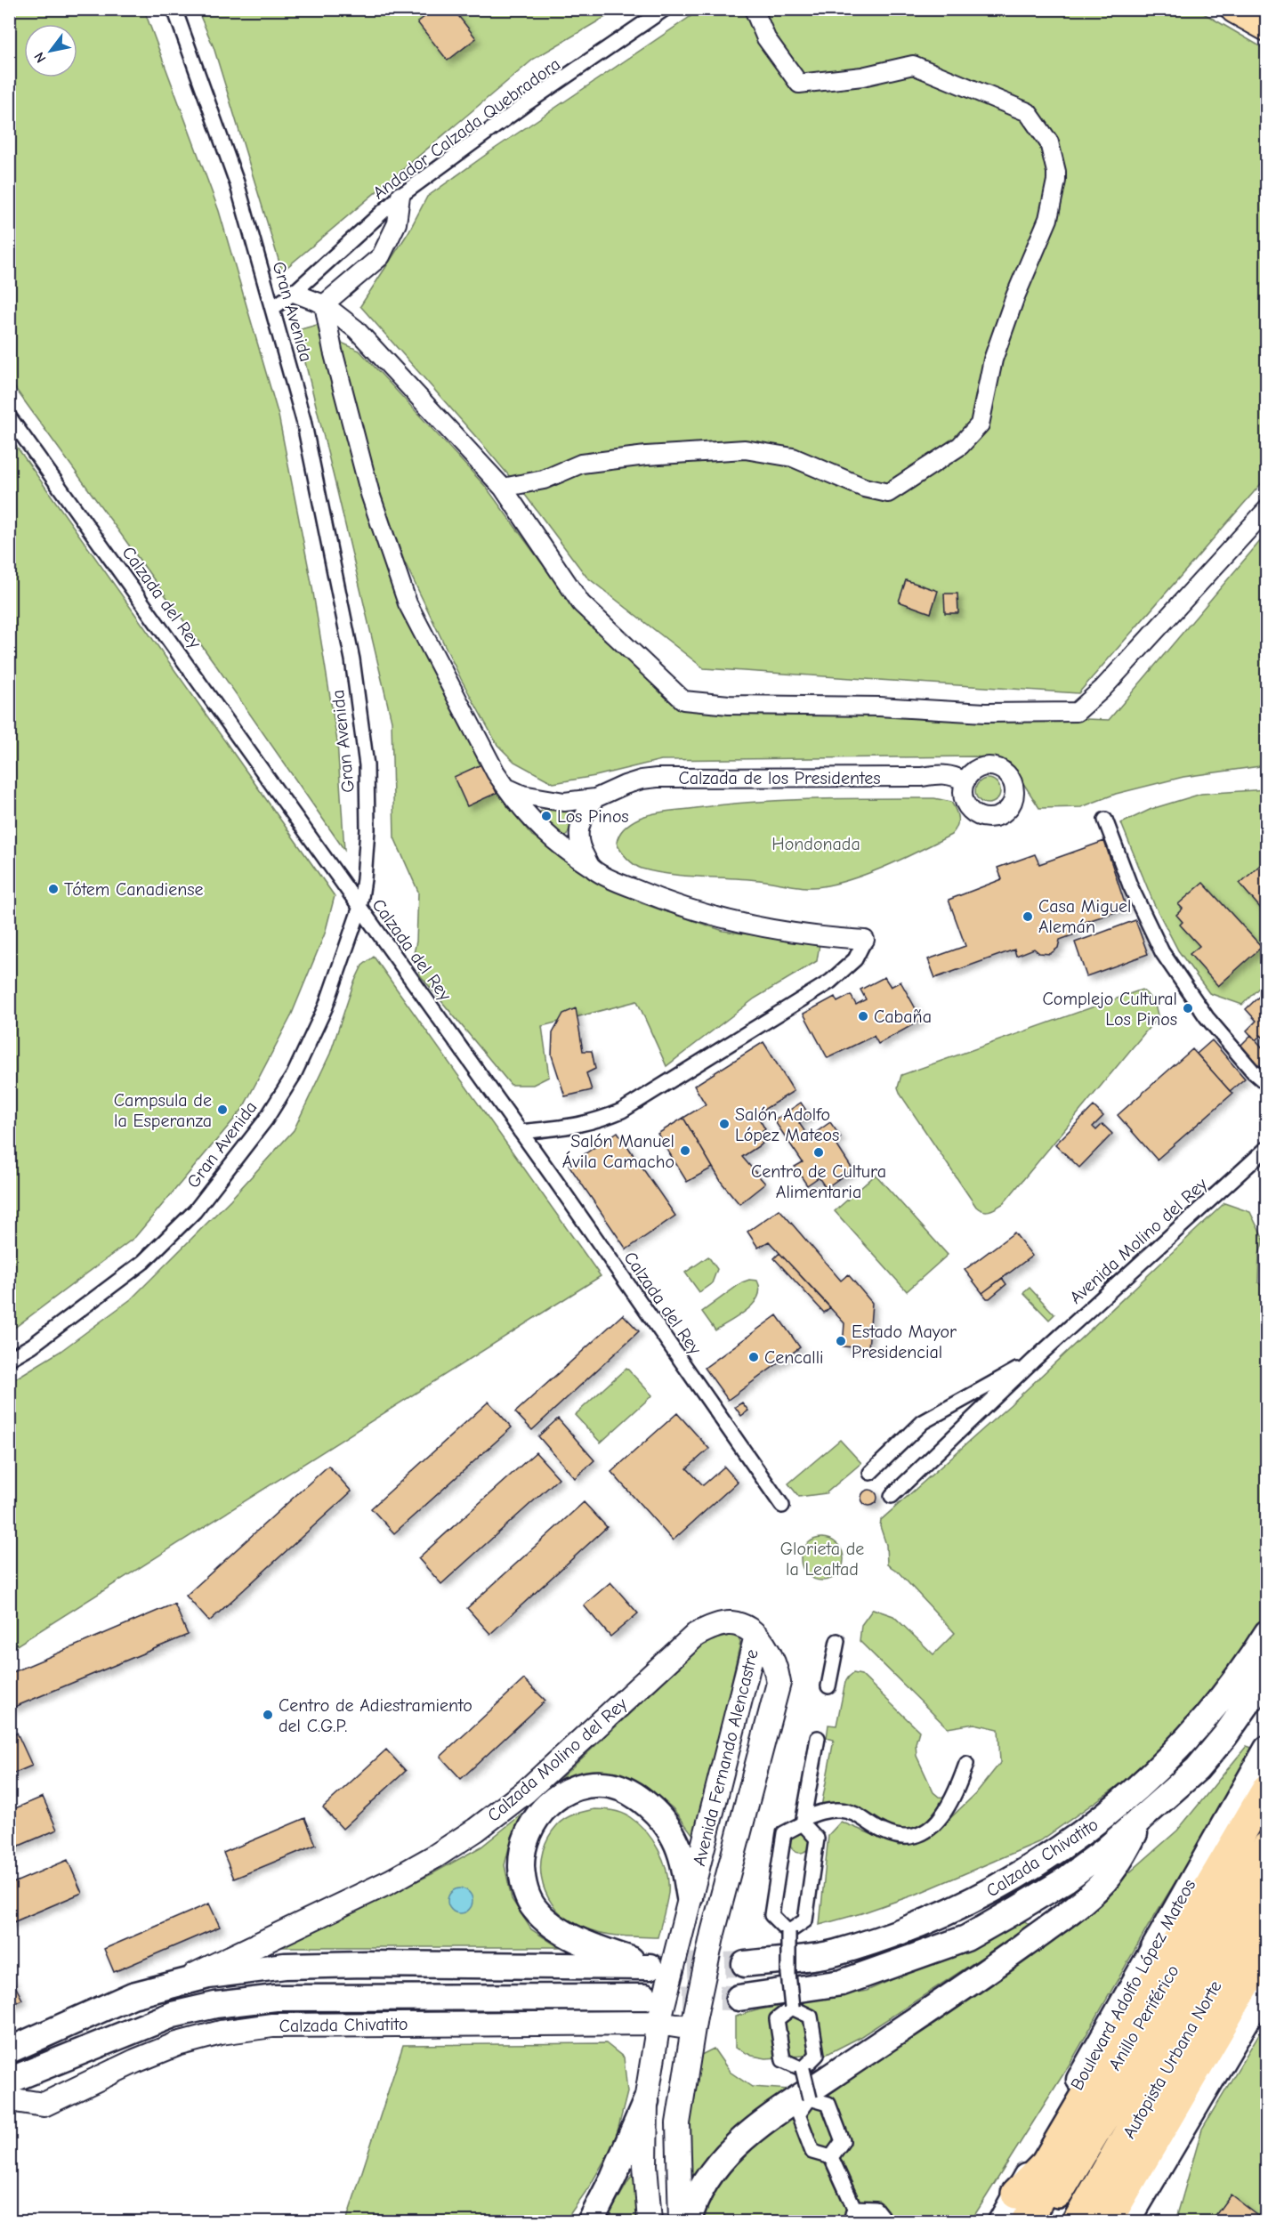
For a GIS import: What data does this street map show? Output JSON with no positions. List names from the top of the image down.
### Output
{
  "streets": {
    "highway": ["Anillo Periférico", "Autopista Urbana Norte"],
    "main road": ["Calzada Chivatito", "Boulevard Adolfo López Mateos"],
    "street": [
      "Andador Calzada Quebradora",
      "Gran Avenida",
      "Calzada del Rey",
      "Calzada de los Presidentes",
      "Avenida Molino del Rey",
      "Avenida Fernando Alencastre",
      "Calzada Molino del Rey"
    ]
  },
  "crossings": [
    ["Andador Calzada Quebradora", "Gran Avenida"],
    ["Gran Avenida", "Calzada del Rey"],
    ["Avenida Fernando Alencastre", "Calzada Molino del Rey"],
    ["Avenida Fernando Alencastre", "Calzada Chivatito"]
  ],
  "parks": ["Hondonada", "Glorieta de la Lealtad"],
  "places": [
    "Los Pinos",
    "Tótem Canadiense",
    "Casa Miguel Alemán",
    "Complejo Cultural Los Pinos",
    "Cabaña",
    "Campsula de la Esperanza",
    "Salón Adolfo López Mateos",
    "Salón Manuel Ávila Camacho",
    "Centro de Cultura Alimentaria",
    "Estado Mayor Presidencial",
    "Cencalli",
    "Centro de Adiestramiento del C.G.P."
  ],
  "north": "bottom left"
}
